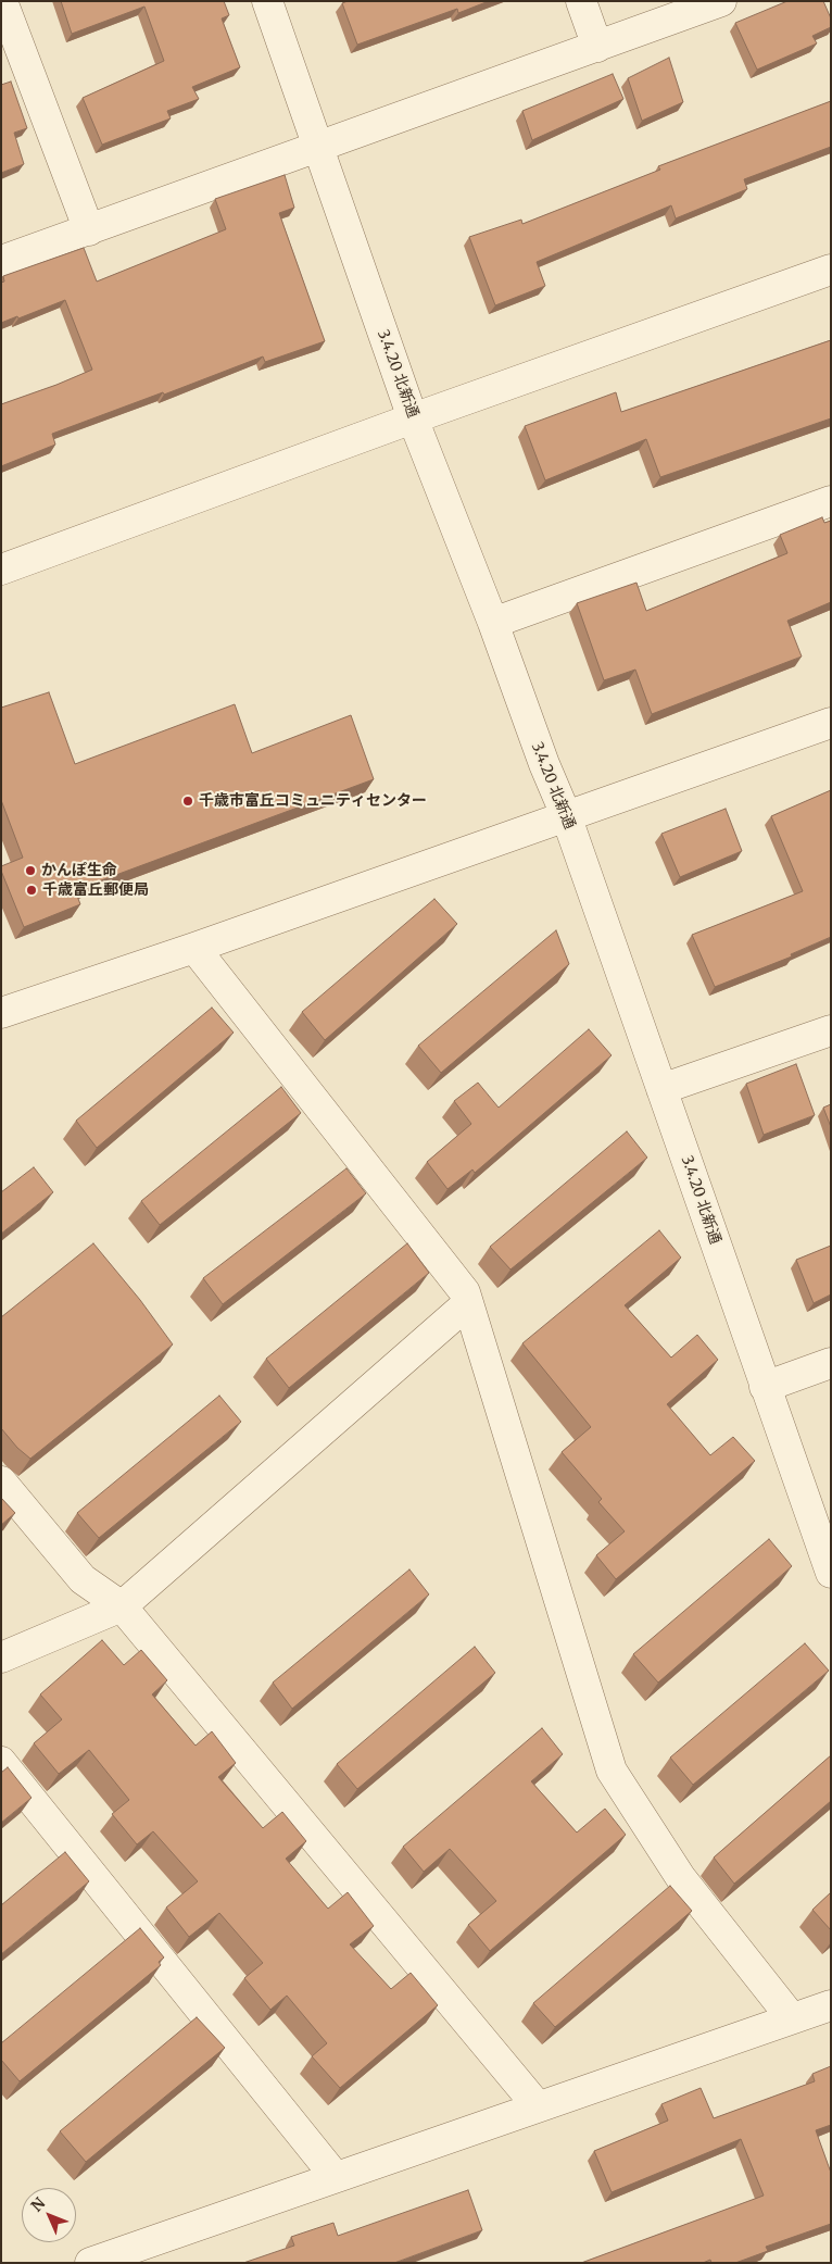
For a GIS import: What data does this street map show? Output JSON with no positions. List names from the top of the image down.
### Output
{
  "streets": {
    "street": ["3.4.20 北新通"]
  },
  "places": ["千歳市富丘コミュニティセンター", "かんぽ生命", "千歳富丘郵便局"],
  "north": "top left"
}
